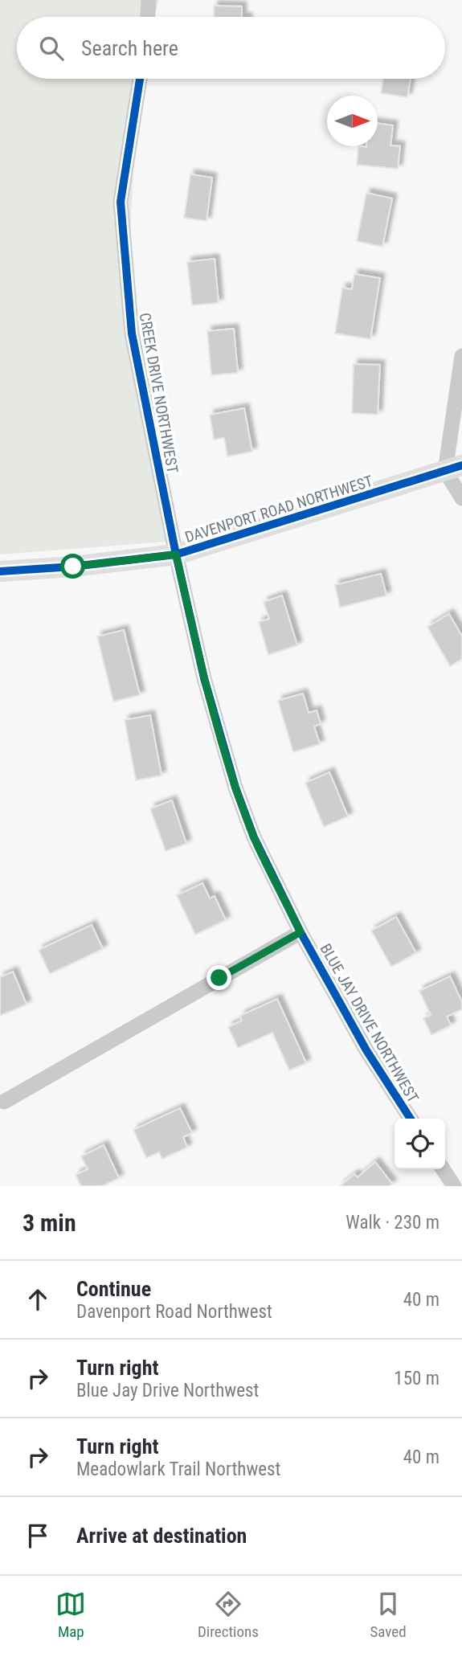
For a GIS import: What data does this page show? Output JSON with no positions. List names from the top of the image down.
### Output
{
  "streets": {
    "street": ["CREEK DRIVE NORTHWEST", "DAVENPORT ROAD NORTHWEST", "BLUE JAY DRIVE NORTHWEST"]
  },
  "crossings": [
    ["CREEK DRIVE NORTHWEST", "DAVENPORT ROAD NORTHWEST"],
    ["CREEK DRIVE NORTHWEST", "BLUE JAY DRIVE NORTHWEST"],
    ["DAVENPORT ROAD NORTHWEST", "BLUE JAY DRIVE NORTHWEST"]
  ],
  "north": "right",
  "page": {
    "search": "Search here",
    "heading": ["3 min", "Walk · 230 m"],
    "list": [
      ["Continue", "Davenport Road Northwest", "40 m"],
      ["Turn right", "Blue Jay Drive Northwest", "150 m"],
      ["Turn right", "Meadowlark Trail Northwest", "40 m"],
      "Arrive at destination"
    ],
    "nav": ["Map", "Directions", "Saved"]
  }
}
